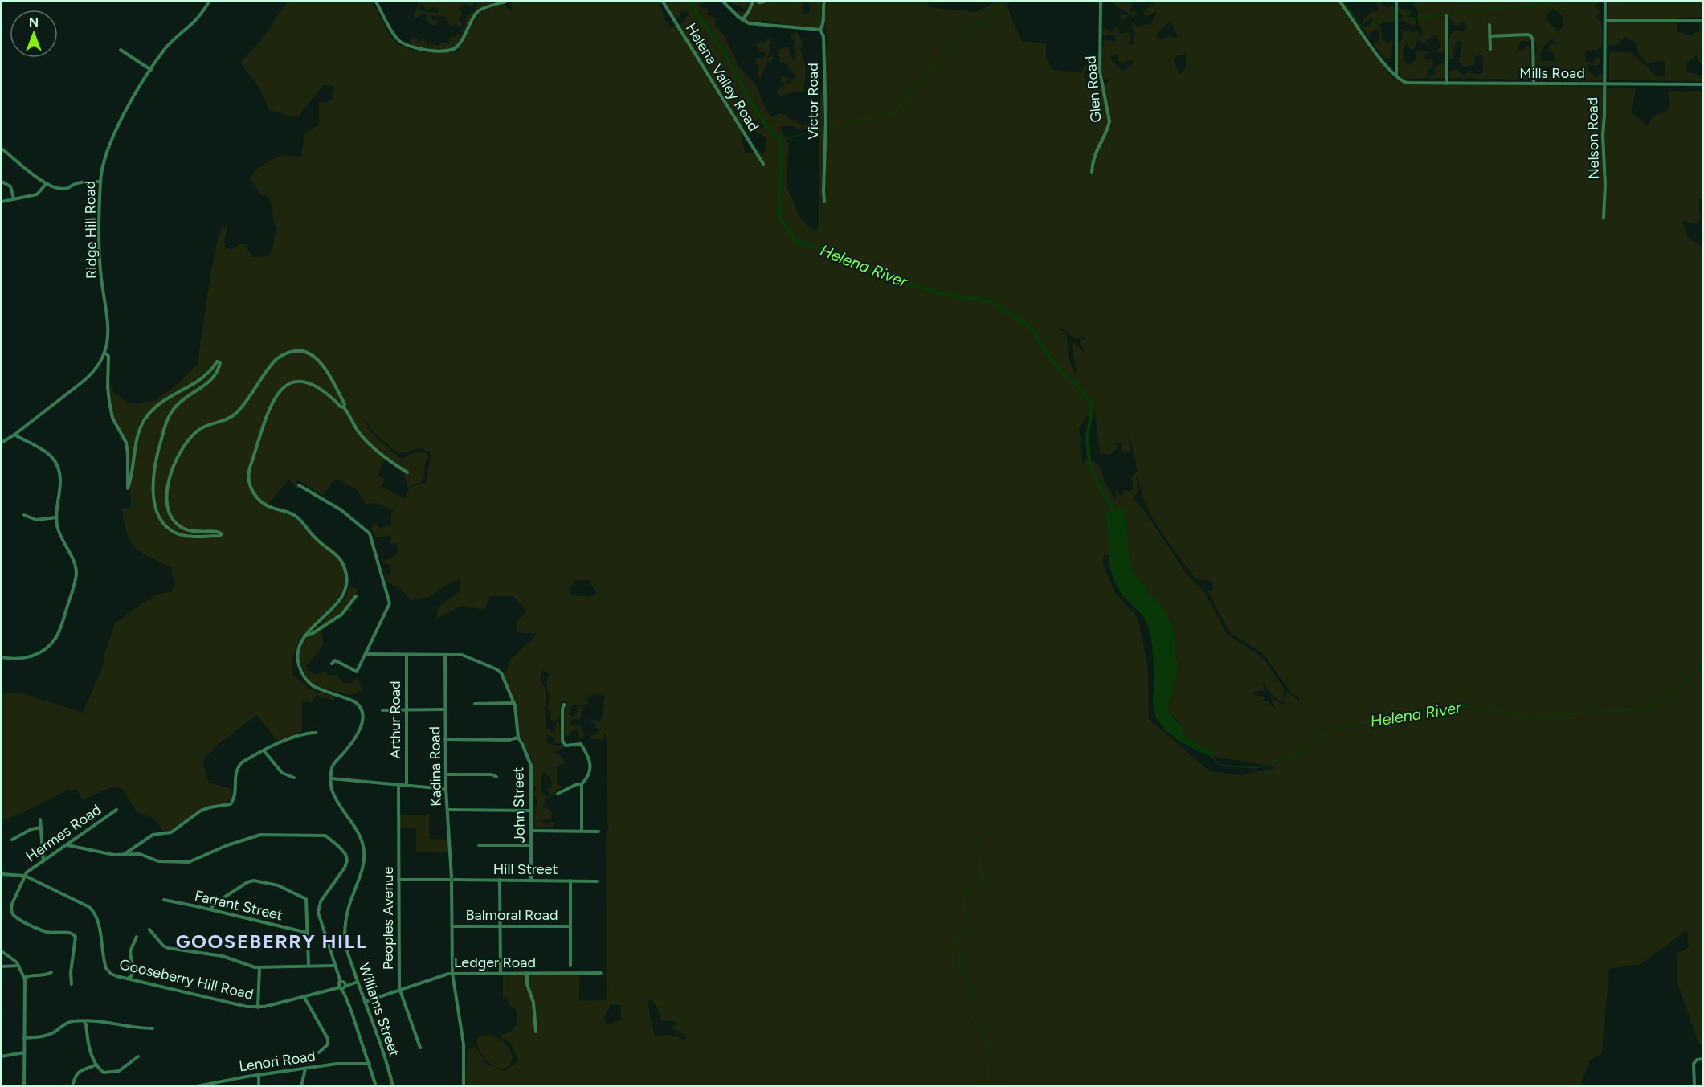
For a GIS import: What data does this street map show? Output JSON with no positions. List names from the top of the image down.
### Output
{
  "streets": {
    "street": [
      "Mills Road",
      "Helena Valley Road",
      "Glen Road",
      "Victor Road",
      "Nelson Road",
      "Ridge Hill Road",
      "Arthur Road",
      "Kadina Road",
      "John Street",
      "Hermes Road",
      "Hill Street",
      "Farrant Street",
      "Balmoral Road",
      "Peoples Avenue",
      "Ledger Road",
      "Gooseberry Hill Road",
      "Williams Street",
      "Lenori Road"
    ]
  },
  "crossings": [
    ["Mills Road", "Nelson Road"],
    ["Arthur Road", "John Street"],
    ["Kadina Road", "John Street"],
    ["Kadina Road", "Hill Street"],
    ["Kadina Road", "Balmoral Road"],
    ["Kadina Road", "Ledger Road"],
    ["John Street", "Hill Street"],
    ["Hermes Road", "Gooseberry Hill Road"],
    ["Hill Street", "Peoples Avenue"],
    ["Peoples Avenue", "Ledger Road"],
    ["Ledger Road", "Williams Street"],
    ["Gooseberry Hill Road", "Williams Street"]
  ],
  "districts": ["GOOSEBERRY HILL"],
  "water": ["Helena River"],
  "north": "top"
}
